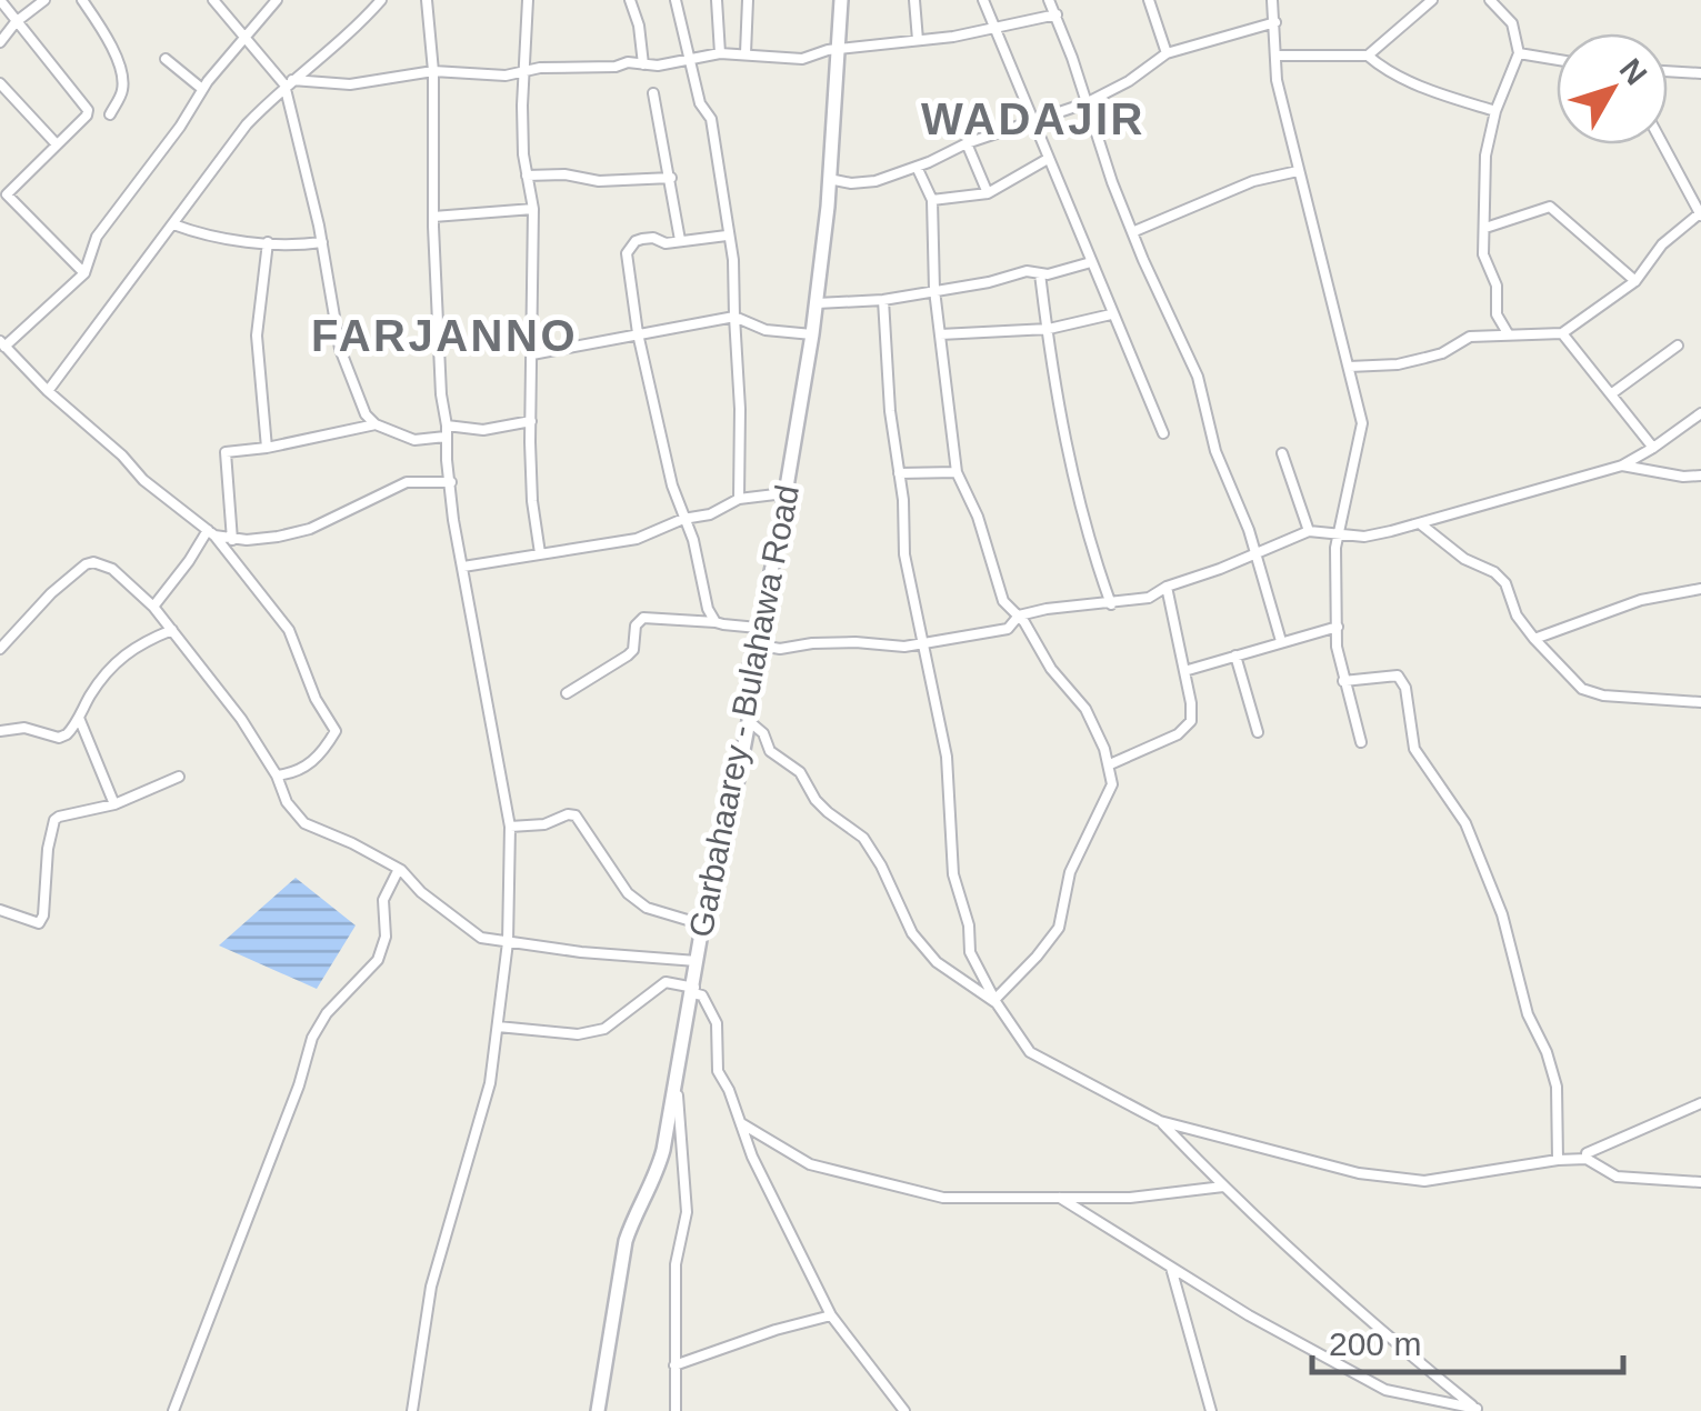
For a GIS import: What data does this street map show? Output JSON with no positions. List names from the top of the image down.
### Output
{
  "streets": {
    "main road": ["Garbahaarey - Bulahawa Road"]
  },
  "districts": ["WADAJIR", "FARJANNO"],
  "scale_bar": "200 m",
  "north": "top right"
}
